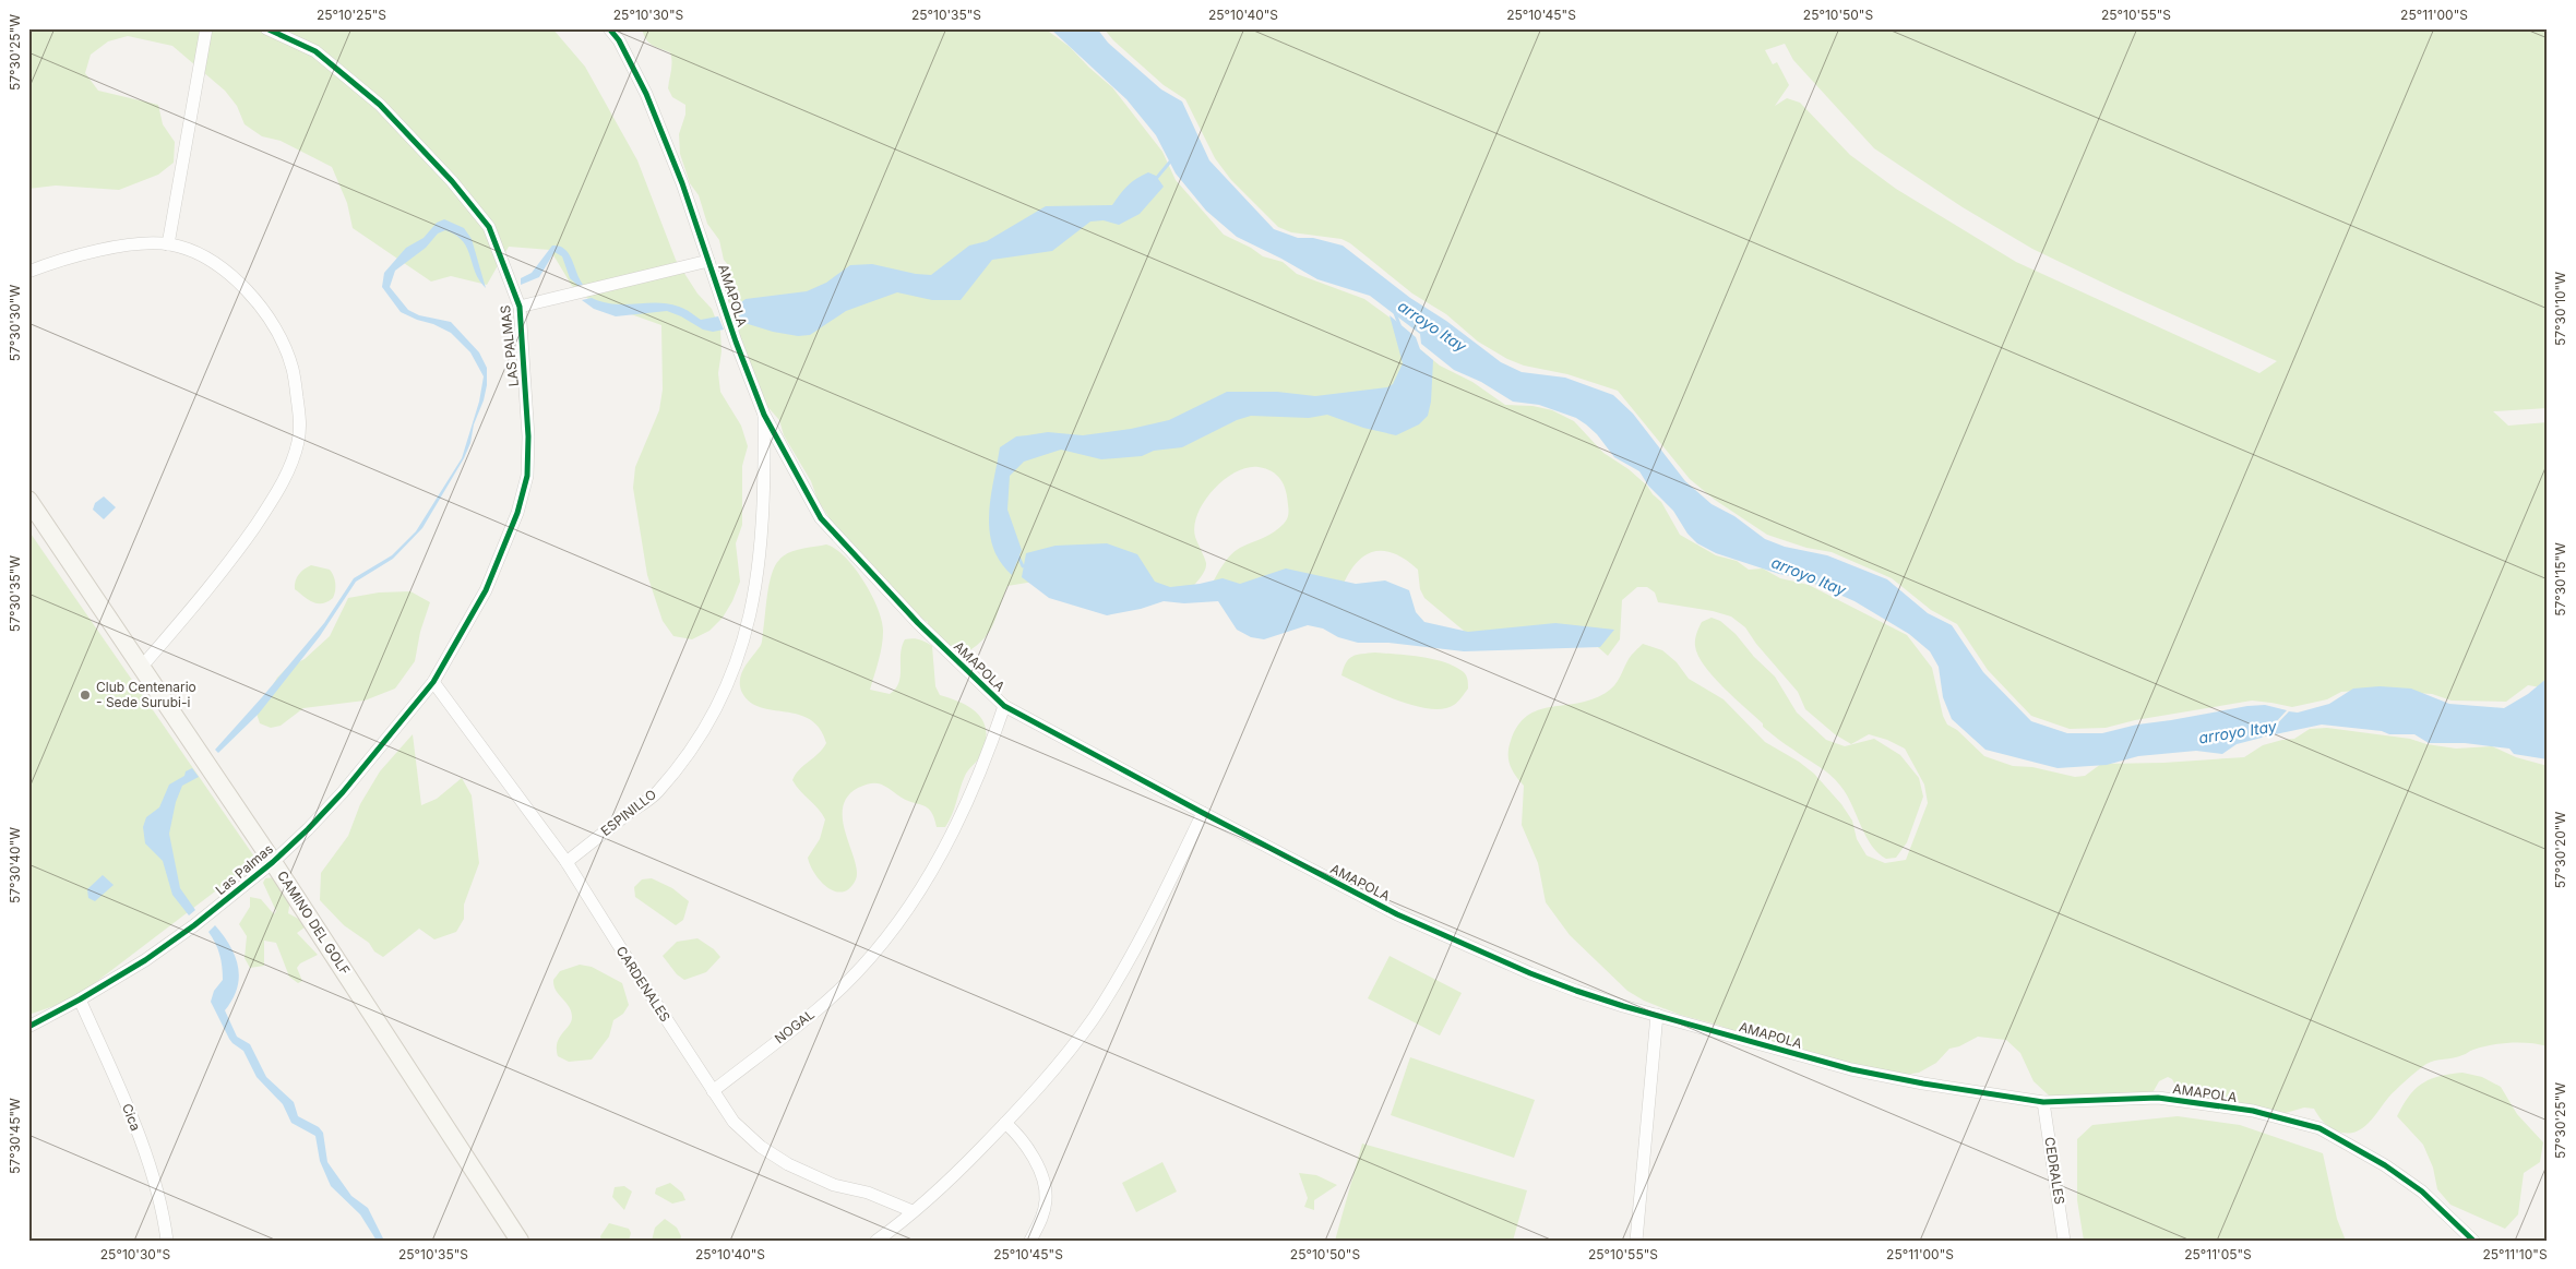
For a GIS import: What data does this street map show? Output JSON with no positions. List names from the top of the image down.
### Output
{
  "streets": {
    "street": [
      "AMAPOLA",
      "LAS PALMAS",
      "ESPINILLO",
      "Las Palmas",
      "CAMINO DEL GOLF",
      "CARDENALES",
      "NOGAL",
      "Cica",
      "CEDRALES"
    ]
  },
  "crossings": [
    ["AMAPOLA", "ESPINILLO"],
    ["AMAPOLA", "NOGAL"],
    ["AMAPOLA", "CEDRALES"],
    ["LAS PALMAS", "Las Palmas"],
    ["LAS PALMAS", "CARDENALES"],
    ["ESPINILLO", "CARDENALES"],
    ["Las Palmas", "CAMINO DEL GOLF"],
    ["Las Palmas", "CARDENALES"],
    ["Las Palmas", "Cica"],
    ["CARDENALES", "NOGAL"]
  ],
  "water": ["arroyo Itay"],
  "places": ["Club Centenario - Sede Surubi-i"],
  "coordinates": [
    "25°10'25\"S",
    "25°10'30\"S",
    "25°10'35\"S",
    "25°10'40\"S",
    "25°10'45\"S",
    "25°10'50\"S",
    "25°10'55\"S",
    "25°11'00\"S",
    "57°30'25\"W",
    "57°30'10\"W",
    "57°30'30\"W",
    "57°30'15\"W",
    "57°30'35\"W",
    "57°30'20\"W",
    "57°30'40\"W",
    "57°30'45\"W",
    "25°11'05\"S",
    "25°11'10\"S"
  ]
}
